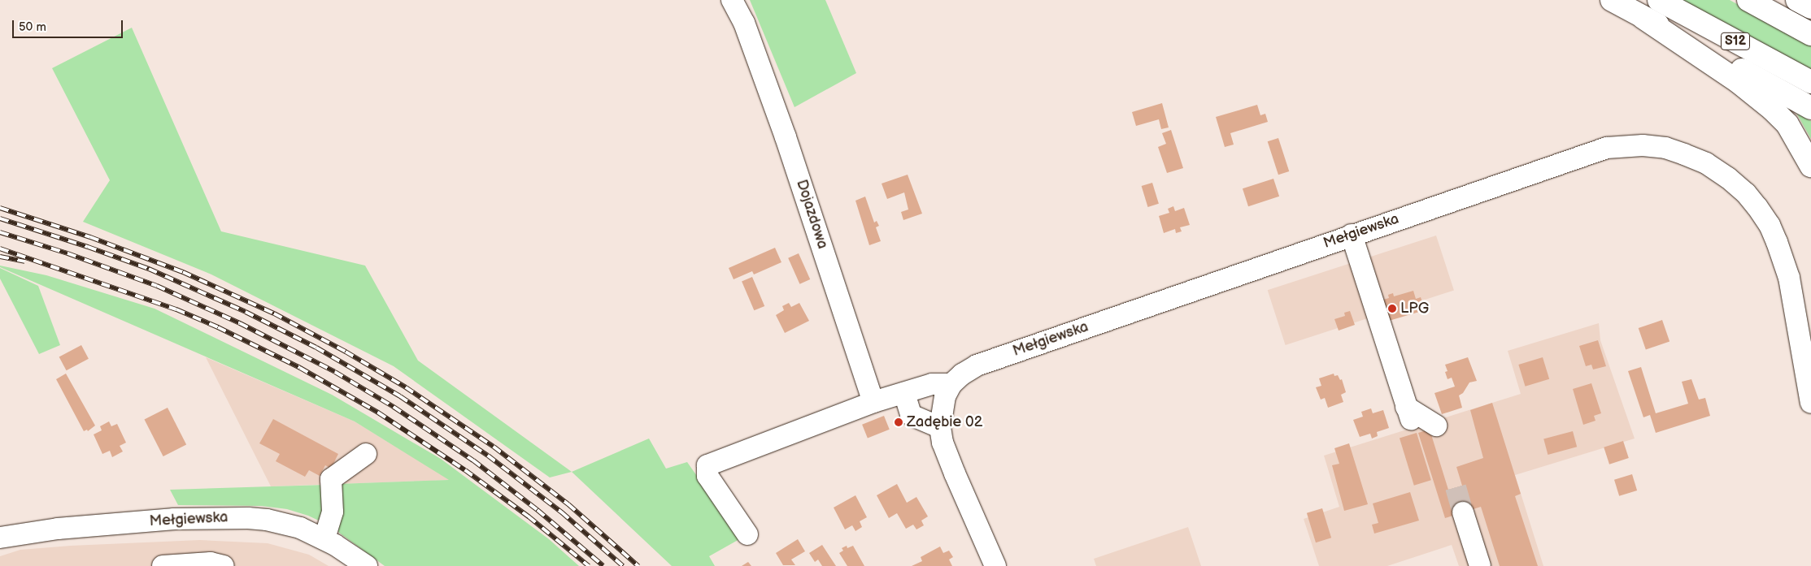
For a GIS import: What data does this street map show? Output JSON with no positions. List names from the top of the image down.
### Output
{
  "streets": {
    "highway": ["S12"],
    "street": ["Dojazdowa", "Mełgiewska"]
  },
  "places": ["LPG", "Zadębie 02"],
  "scale_bar": "50 m"
}
